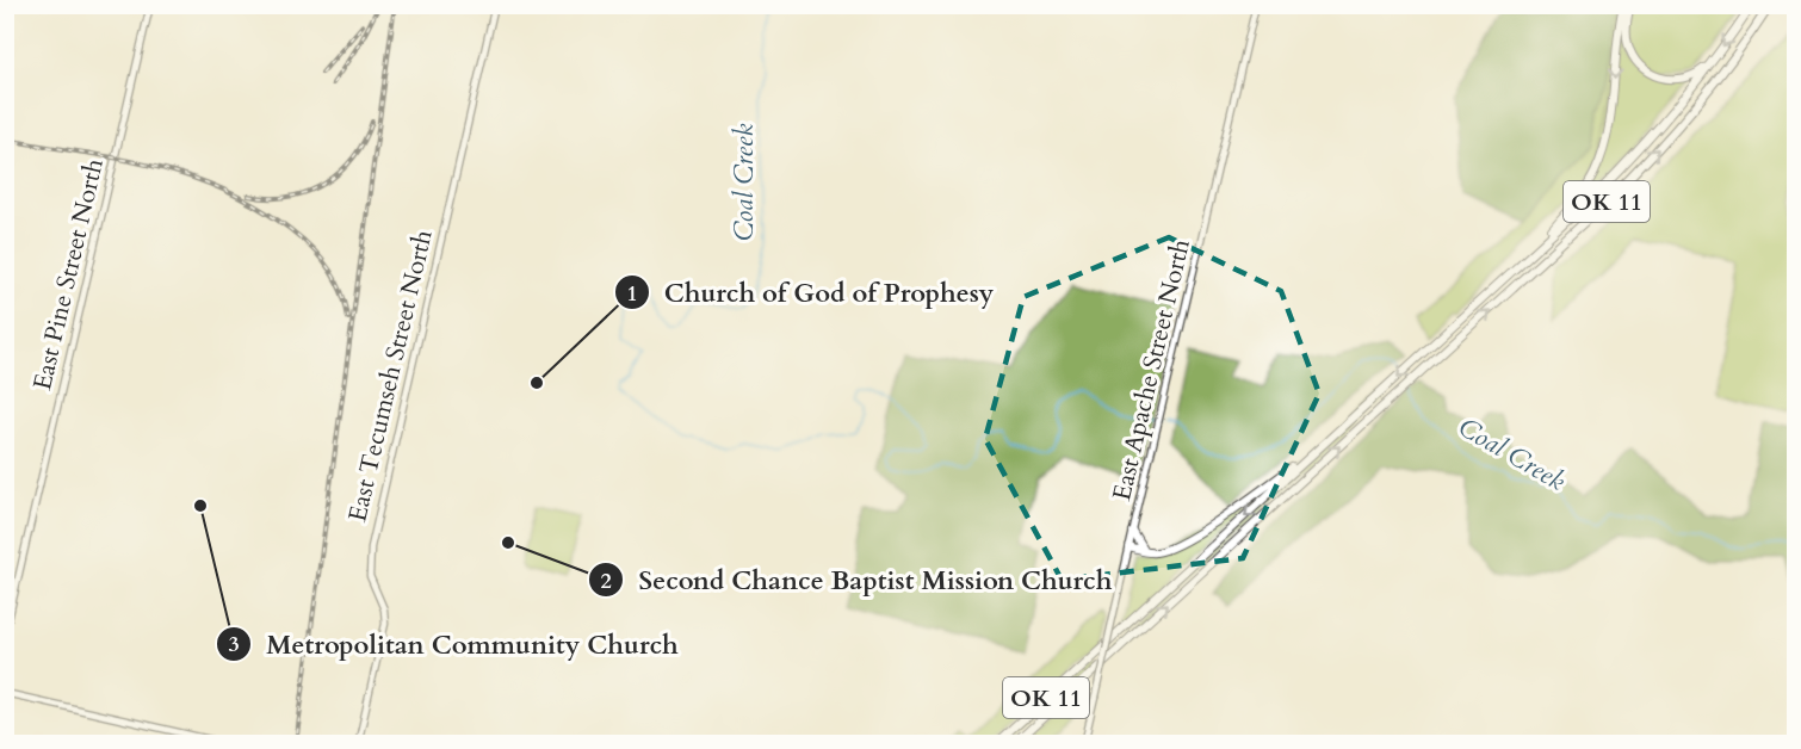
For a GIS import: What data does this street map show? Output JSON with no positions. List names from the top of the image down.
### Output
{
  "streets": {
    "highway": ["OK 11"],
    "main road": ["East Pine Street North", "East Apache Street North", "East Tecumseh Street North"]
  },
  "water": ["Coal Creek"],
  "places": ["Church of God of Prophesy", "Metropolitan Community Church", "Second Chance Baptist Mission Church"]
}
